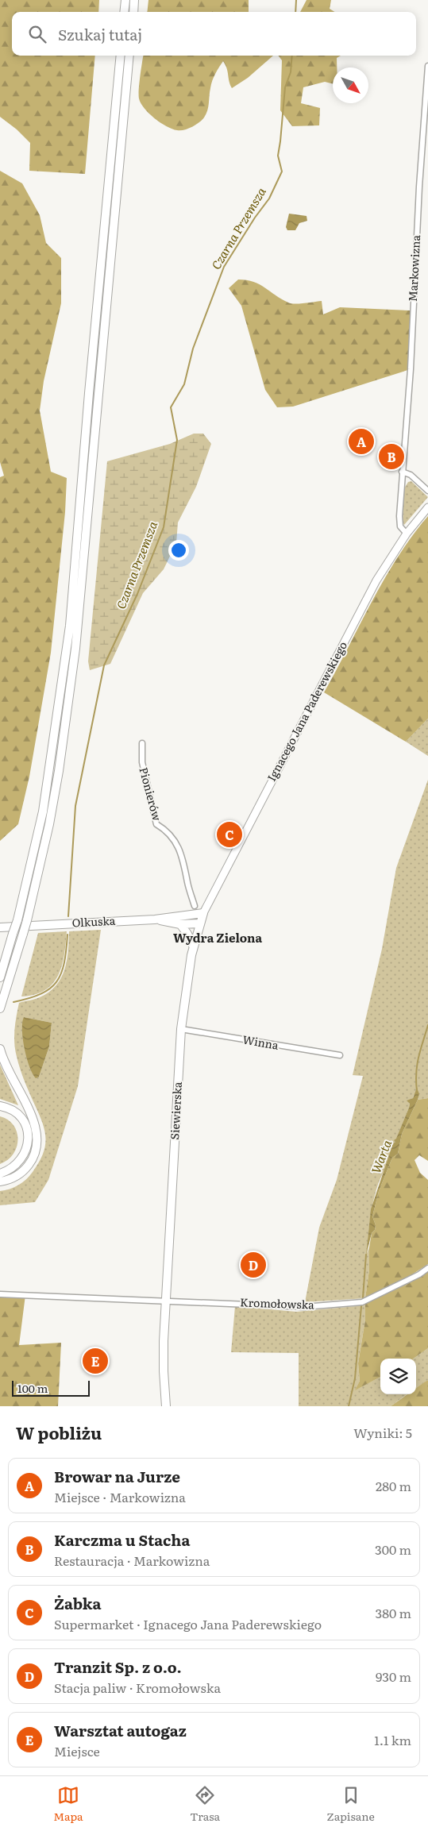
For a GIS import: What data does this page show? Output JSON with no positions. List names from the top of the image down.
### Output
{
  "streets": {
    "main road": ["Ignacego Jana Paderewskiego", "Olkuska", "Siewierska"],
    "street": [
      "Markowizna",
      "Pionierów",
      "Winna",
      "Kromołowska"
    ]
  },
  "crossings": [
    ["Markowizna", "Ignacego Jana Paderewskiego"],
    ["Ignacego Jana Paderewskiego", "Olkuska"],
    ["Ignacego Jana Paderewskiego", "Siewierska"],
    ["Olkuska", "Siewierska"],
    ["Winna", "Siewierska"],
    ["Siewierska", "Kromołowska"]
  ],
  "districts": ["Wydra Zielona"],
  "water": ["Czarna Przemsza", "Warta"],
  "scale_bar": "100 m",
  "north": "bottom right",
  "page": {
    "search": "Szukaj tutaj",
    "pins": [
      "A",
      "B",
      "C",
      "D",
      "E"
    ],
    "scale": "100 m",
    "heading": ["W pobliżu", "Wyniki: 5"],
    "list": [
      {
        "mark": "A",
        "name": "Browar na Jurze",
        "note": "Miejsce · Markowizna",
        "value": "280 m"
      },
      {
        "mark": "B",
        "name": "Karczma u Stacha",
        "note": "Restauracja · Markowizna",
        "value": "300 m"
      },
      {
        "mark": "C",
        "name": "Żabka",
        "note": "Supermarket · Ignacego Jana Paderewskiego",
        "value": "380 m"
      },
      {
        "mark": "D",
        "name": "Tranzit Sp. z o.o.",
        "note": "Stacja paliw · Kromołowska",
        "value": "930 m"
      },
      {
        "mark": "E",
        "name": "Warsztat autogaz",
        "note": "Miejsce",
        "value": "1.1 km"
      }
    ],
    "nav": ["Mapa", "Trasa", "Zapisane"]
  }
}
